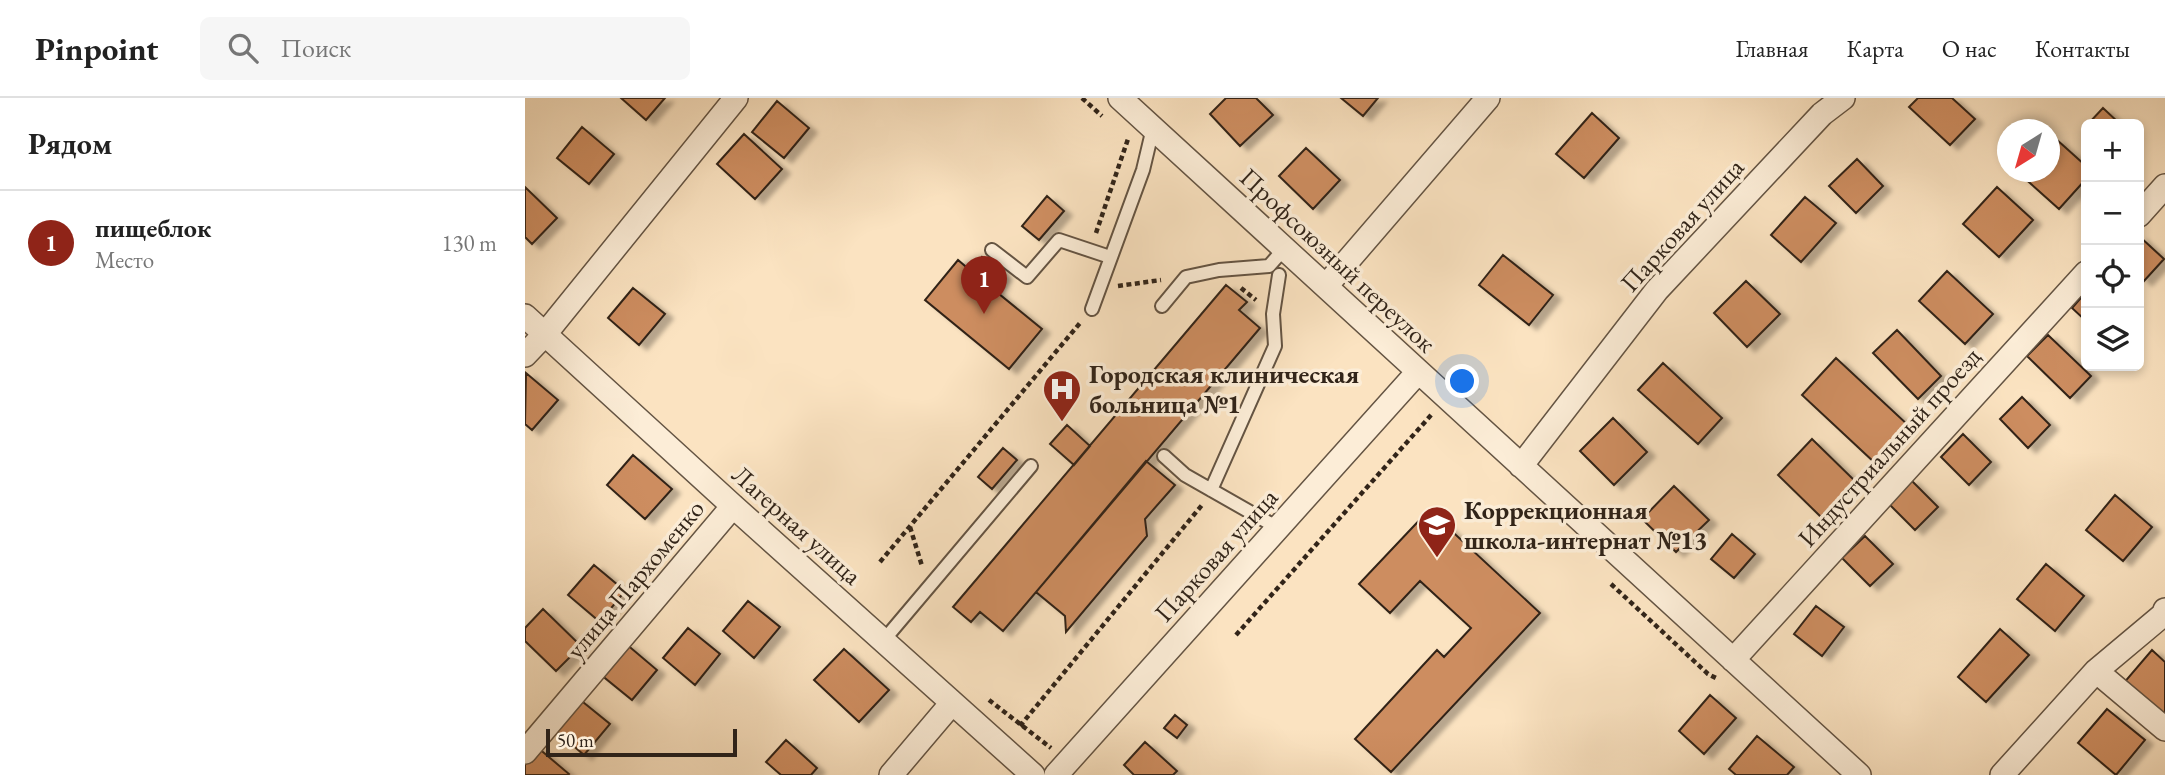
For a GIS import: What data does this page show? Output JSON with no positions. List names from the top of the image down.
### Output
{
  "streets": {
    "street": [
      "Парковая улица",
      "Профсоюзный переулок",
      "Индустриальный проезд",
      "Лагерная улица",
      "улица Пархоменко"
    ]
  },
  "crossings": [
    ["Парковая улица", "Профсоюзный переулок"],
    ["Профсоюзный переулок", "Индустриальный проезд"],
    ["Лагерная улица", "улица Пархоменко"]
  ],
  "places": {
    "hospital": ["Городская клиническая больница №1"],
    "school or university": ["Коррекционная школа-интернат №13"]
  },
  "scale_bar": "50 m",
  "north": "bottom left",
  "page": {
    "header": "Pinpoint",
    "search": "Поиск",
    "nav": [
      "Главная",
      "Карта",
      "О нас",
      "Контакты"
    ],
    "heading": "Рядом",
    "map_buttons": ["+", "−"],
    "list": [
      {
        "mark": "1",
        "name": "пищеблок",
        "note": "Место",
        "value": "130 m"
      }
    ],
    "pins": "1",
    "scale": "50 m"
  }
}
